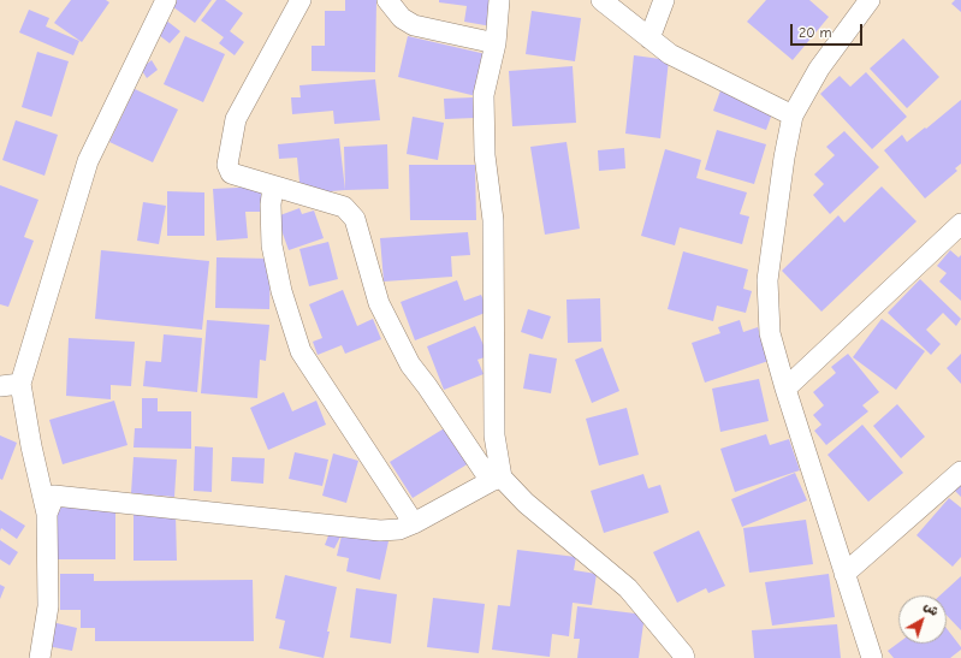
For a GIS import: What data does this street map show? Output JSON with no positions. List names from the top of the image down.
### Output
{
  "scale_bar": "20 m",
  "north": "top right"
}
